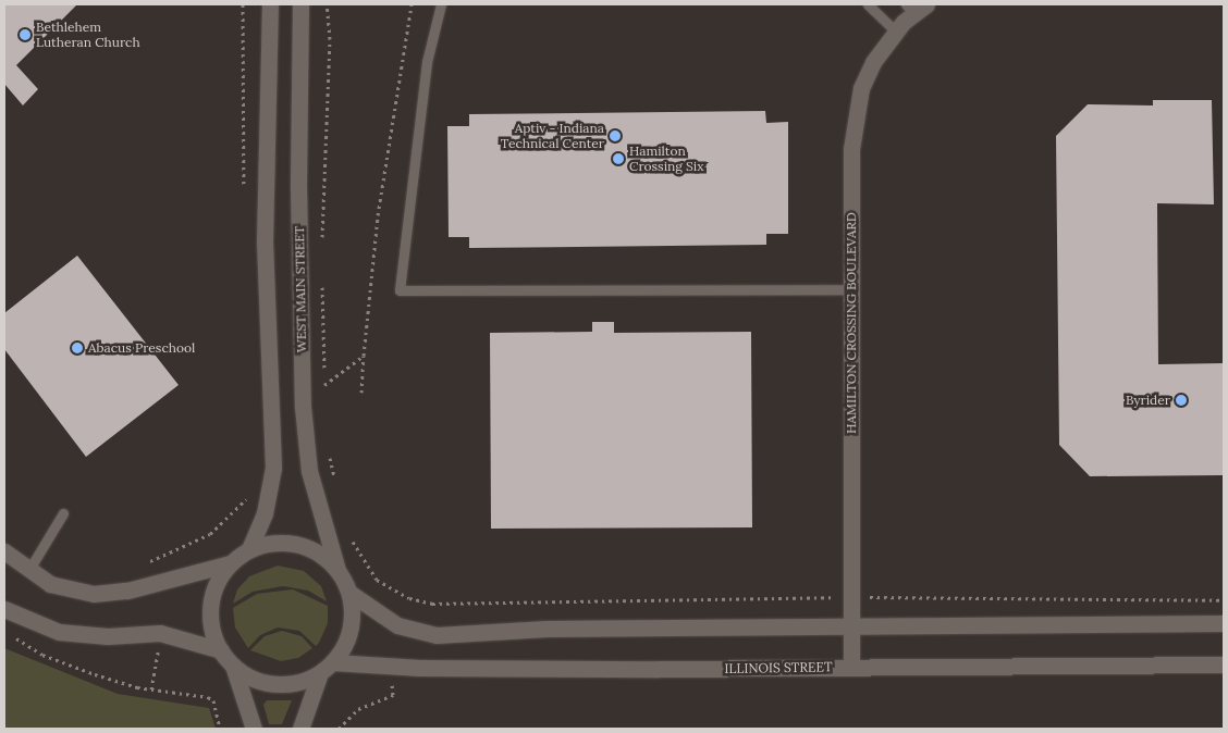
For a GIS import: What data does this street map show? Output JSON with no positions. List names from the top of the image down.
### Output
{
  "streets": {
    "street": ["WEST MAIN STREET", "HAMILTON CROSSING BOULEVARD", "ILLINOIS STREET"]
  },
  "crossings": [
    ["WEST MAIN STREET", "ILLINOIS STREET"],
    ["HAMILTON CROSSING BOULEVARD", "ILLINOIS STREET"]
  ],
  "places": [
    "Bethlehem Lutheran Church",
    "Aptiv - Indiana Technical Center",
    "Hamilton Crossing Six",
    "Abacus Preschool",
    "Byrider"
  ]
}
